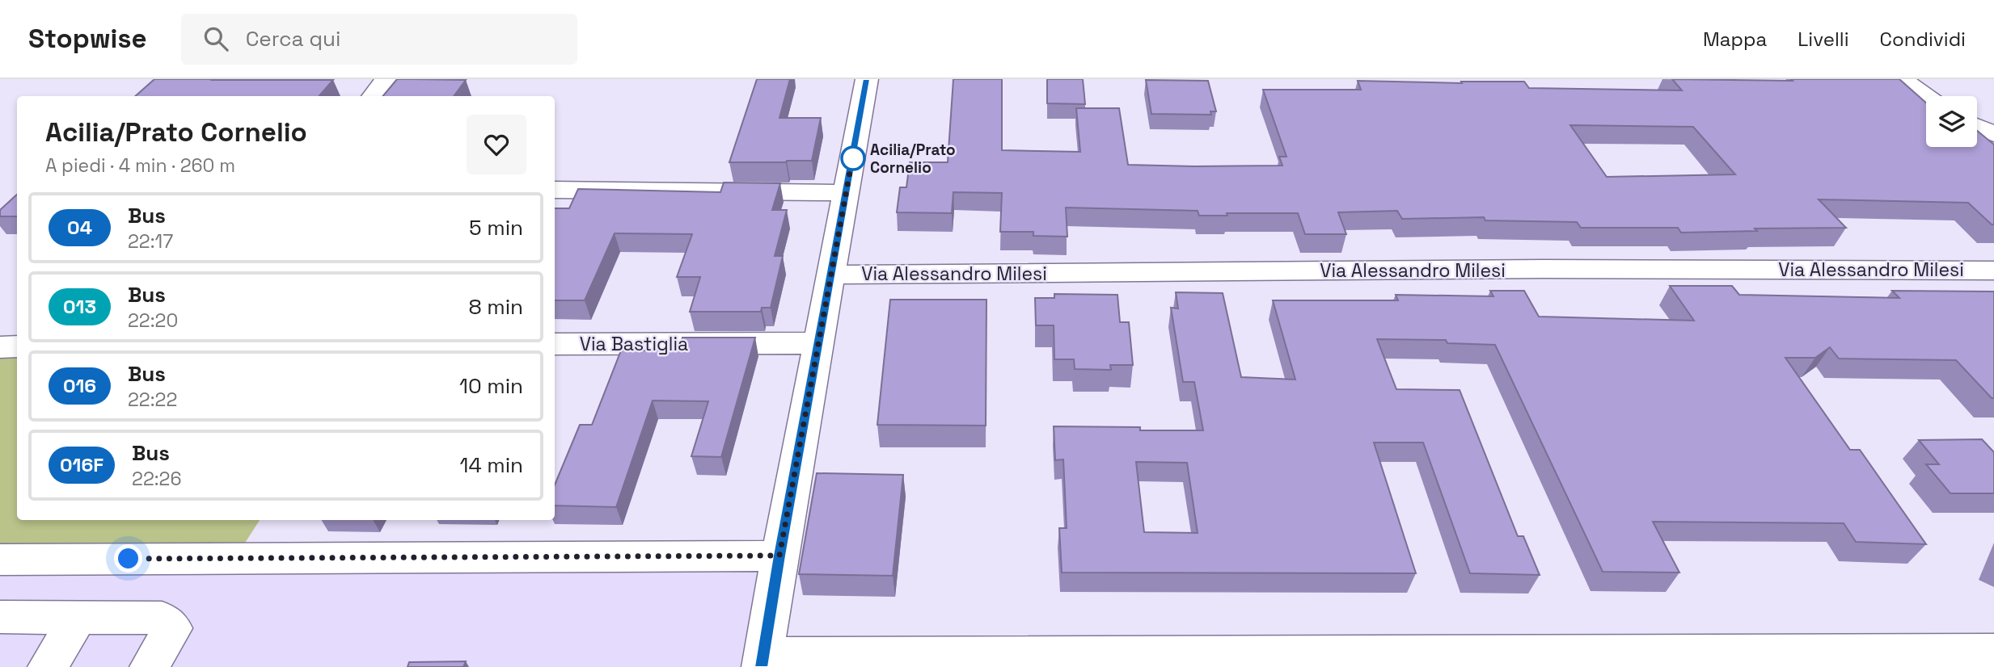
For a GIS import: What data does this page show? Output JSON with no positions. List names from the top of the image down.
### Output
{
  "streets": {
    "street": ["Via Alessandro Milesi", "Via Bastiglia"]
  },
  "places": ["Acilia/Prato Cornelio"],
  "lines": ["bus line 04"],
  "page": {
    "header": "Stopwise",
    "search": "Cerca qui",
    "nav": ["Mappa", "Livelli", "Condividi"],
    "heading": ["Acilia/Prato Cornelio", "A piedi · 4 min · 260 m"],
    "list": [
      {
        "mark": "04",
        "name": "Bus",
        "note": "22:17",
        "value": "5 min"
      },
      {
        "mark": "013",
        "name": "Bus",
        "note": "22:20",
        "value": "8 min"
      },
      {
        "mark": "016",
        "name": "Bus",
        "note": "22:22",
        "value": "10 min"
      },
      {
        "mark": "016F",
        "name": "Bus",
        "note": "22:26",
        "value": "14 min"
      }
    ]
  }
}
